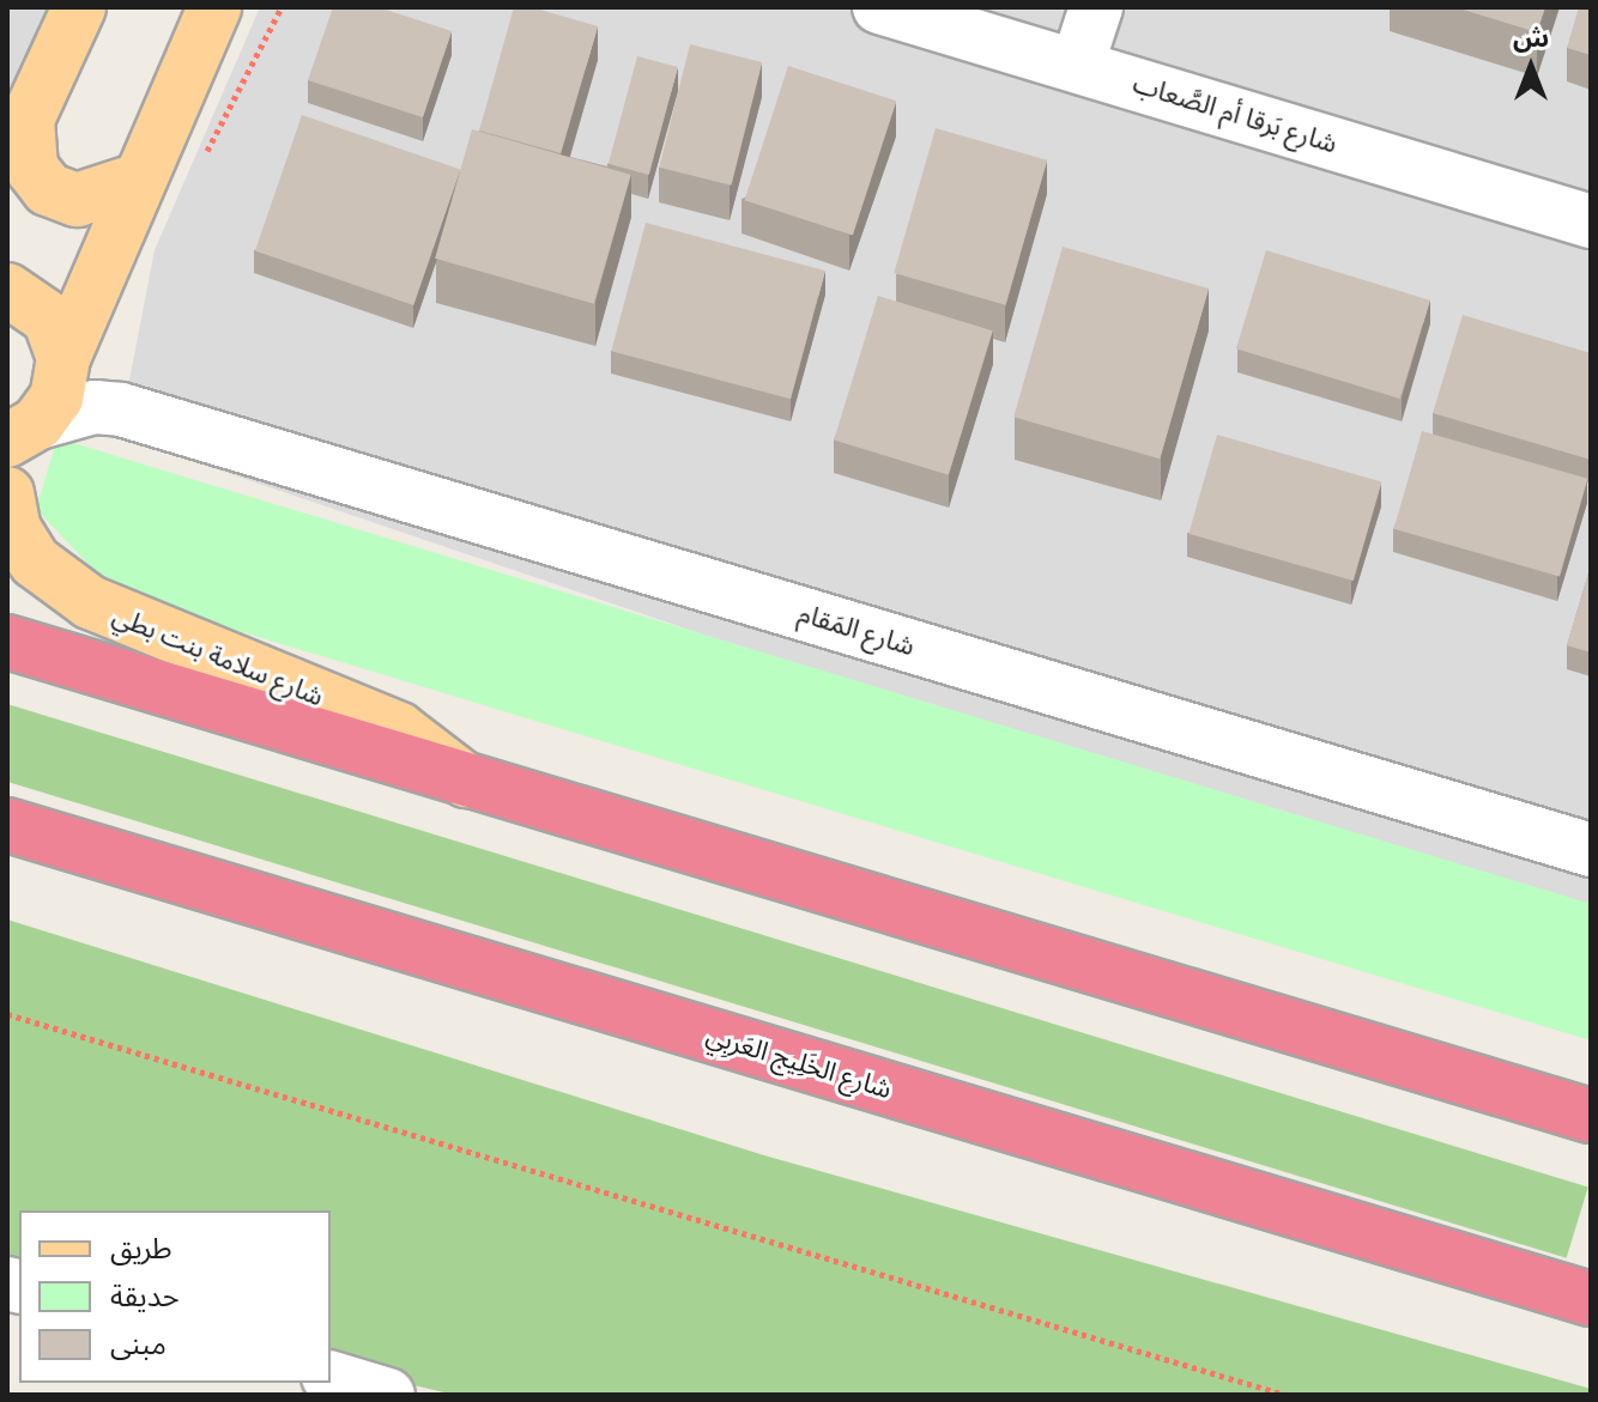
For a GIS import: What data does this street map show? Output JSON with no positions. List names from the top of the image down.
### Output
{
  "streets": {
    "highway": ["شارع الخَلِيج العَربِي"],
    "main road": ["شارع سلامة بنت بطي"],
    "street": ["شارع بَرقا أم الصَّعاب", "شارع المَقام"]
  },
  "legend": ["طريق", "حديقة", "مبنى"],
  "north": "top"
}
